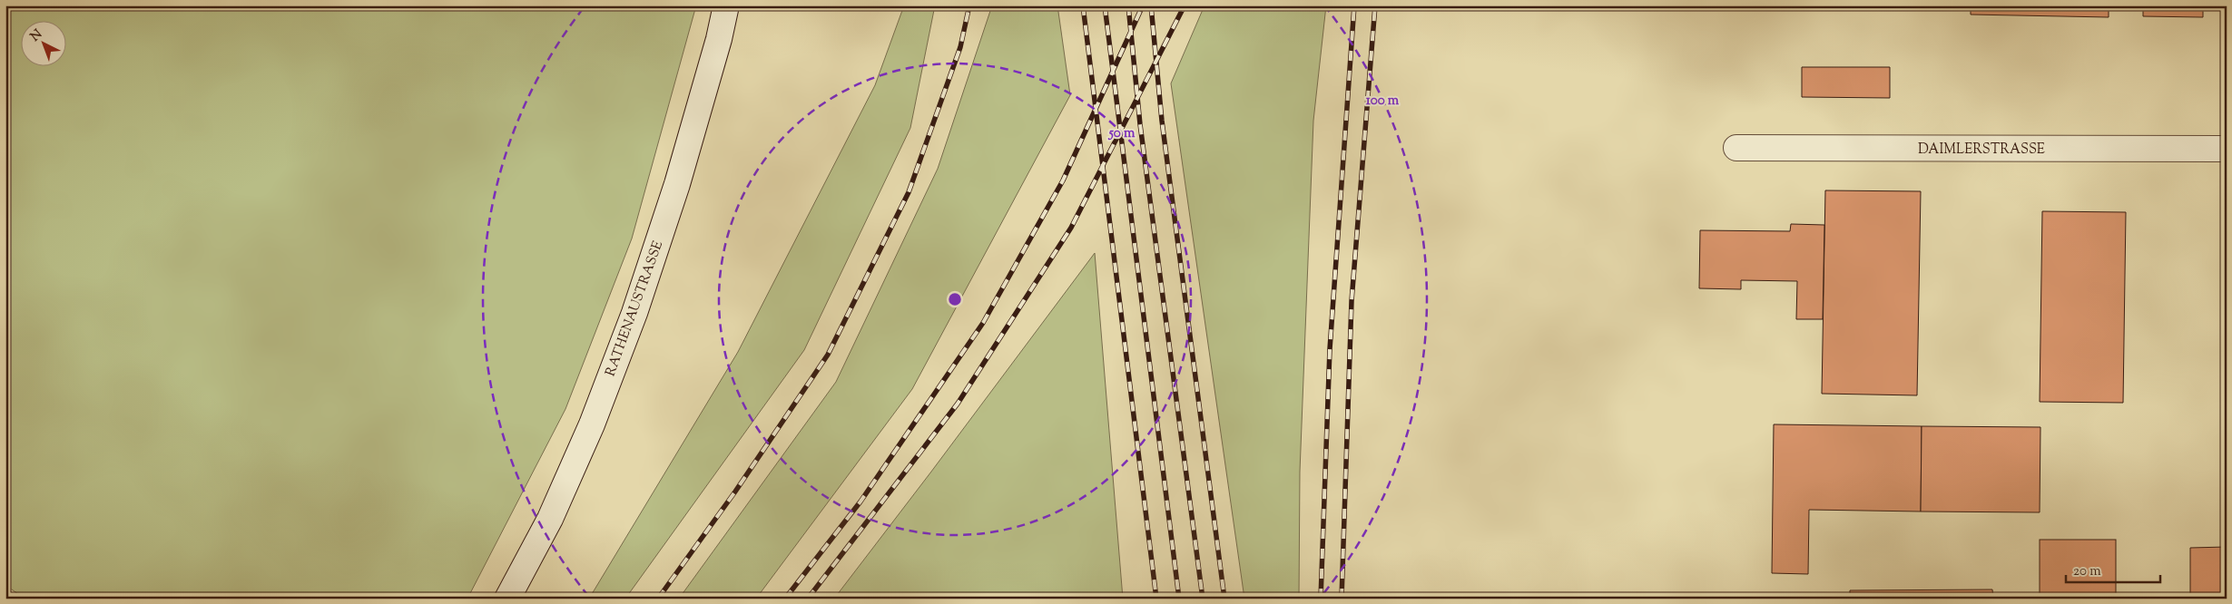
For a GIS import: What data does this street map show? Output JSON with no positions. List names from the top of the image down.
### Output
{
  "streets": {
    "street": ["DAIMLERSTRASSE", "RATHENAUSTRASSE"]
  },
  "scale_bar": "20 m",
  "north": "top left",
  "rings": ["100 m", "50 m"]
}
